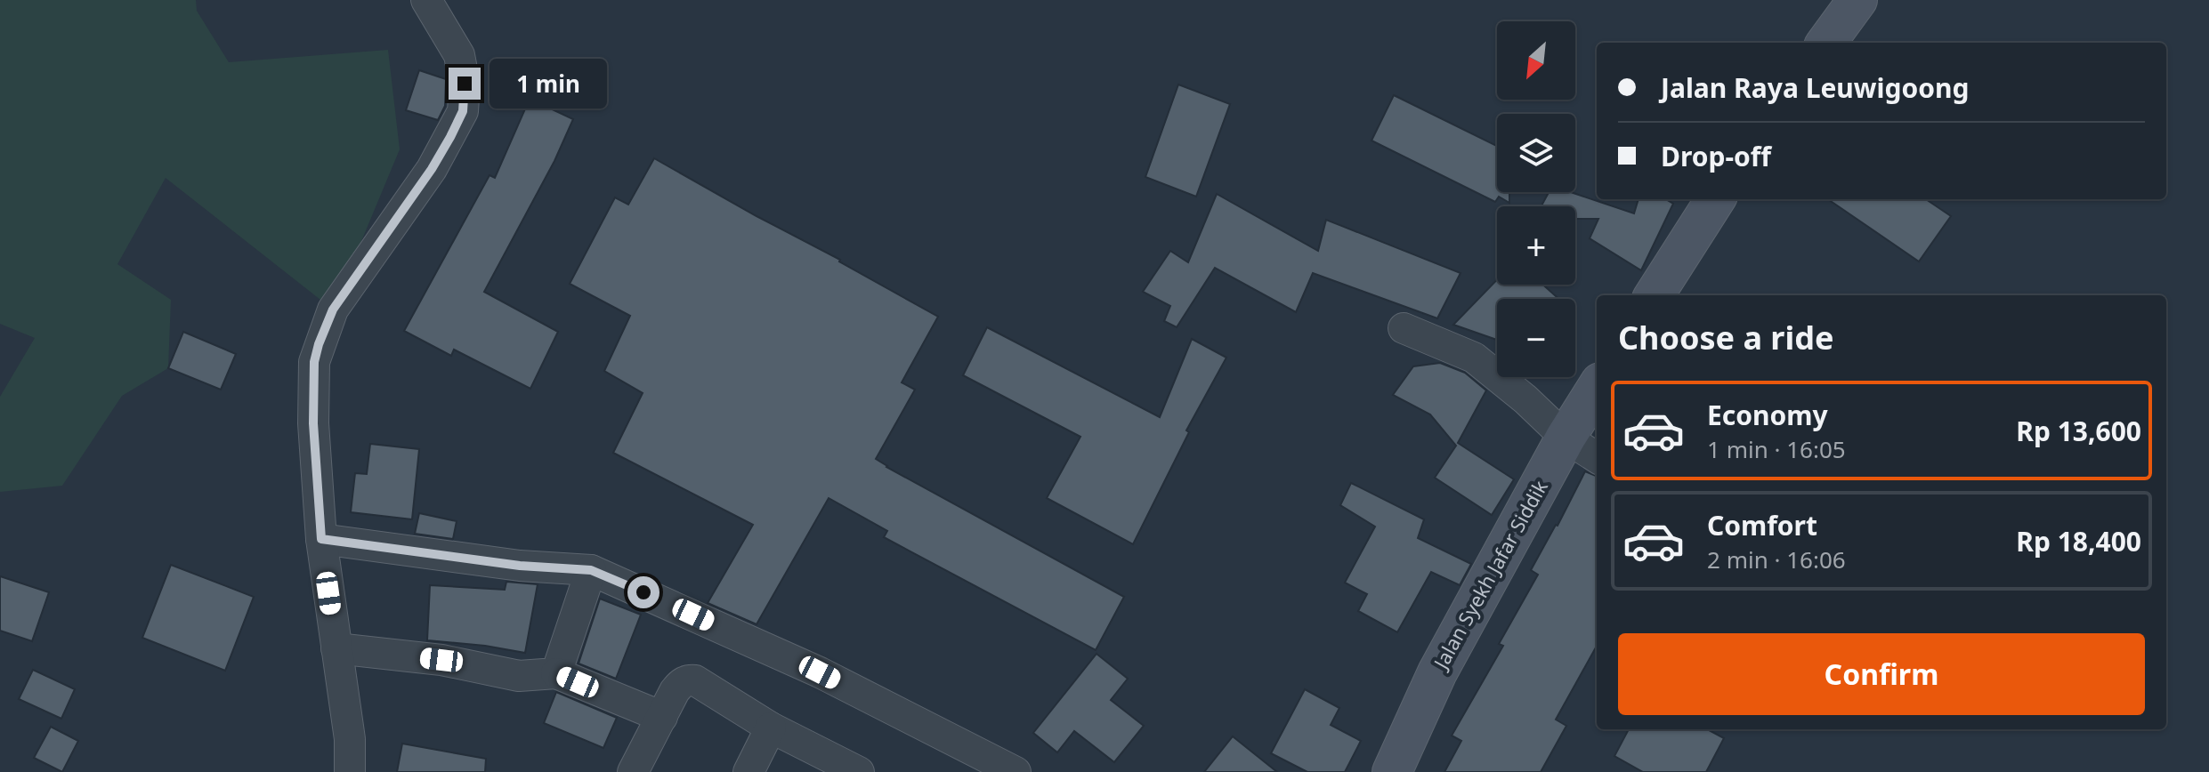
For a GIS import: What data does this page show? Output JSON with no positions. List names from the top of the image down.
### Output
{
  "streets": {
    "main road": ["Jalan Syekh Jafar Siddik"]
  },
  "north": "bottom left",
  "page": {
    "map_buttons": ["+", "−"],
    "banner": ["Jalan Raya Leuwigoong", "Drop-off"],
    "bubble": "1 min",
    "heading": "Choose a ride",
    "list": [
      {
        "name": "Economy",
        "note": "1 min · 16:05",
        "value": "Rp 13,600"
      },
      {
        "name": "Comfort",
        "note": "2 min · 16:06",
        "value": "Rp 18,400"
      }
    ],
    "buttons": "Confirm"
  }
}
